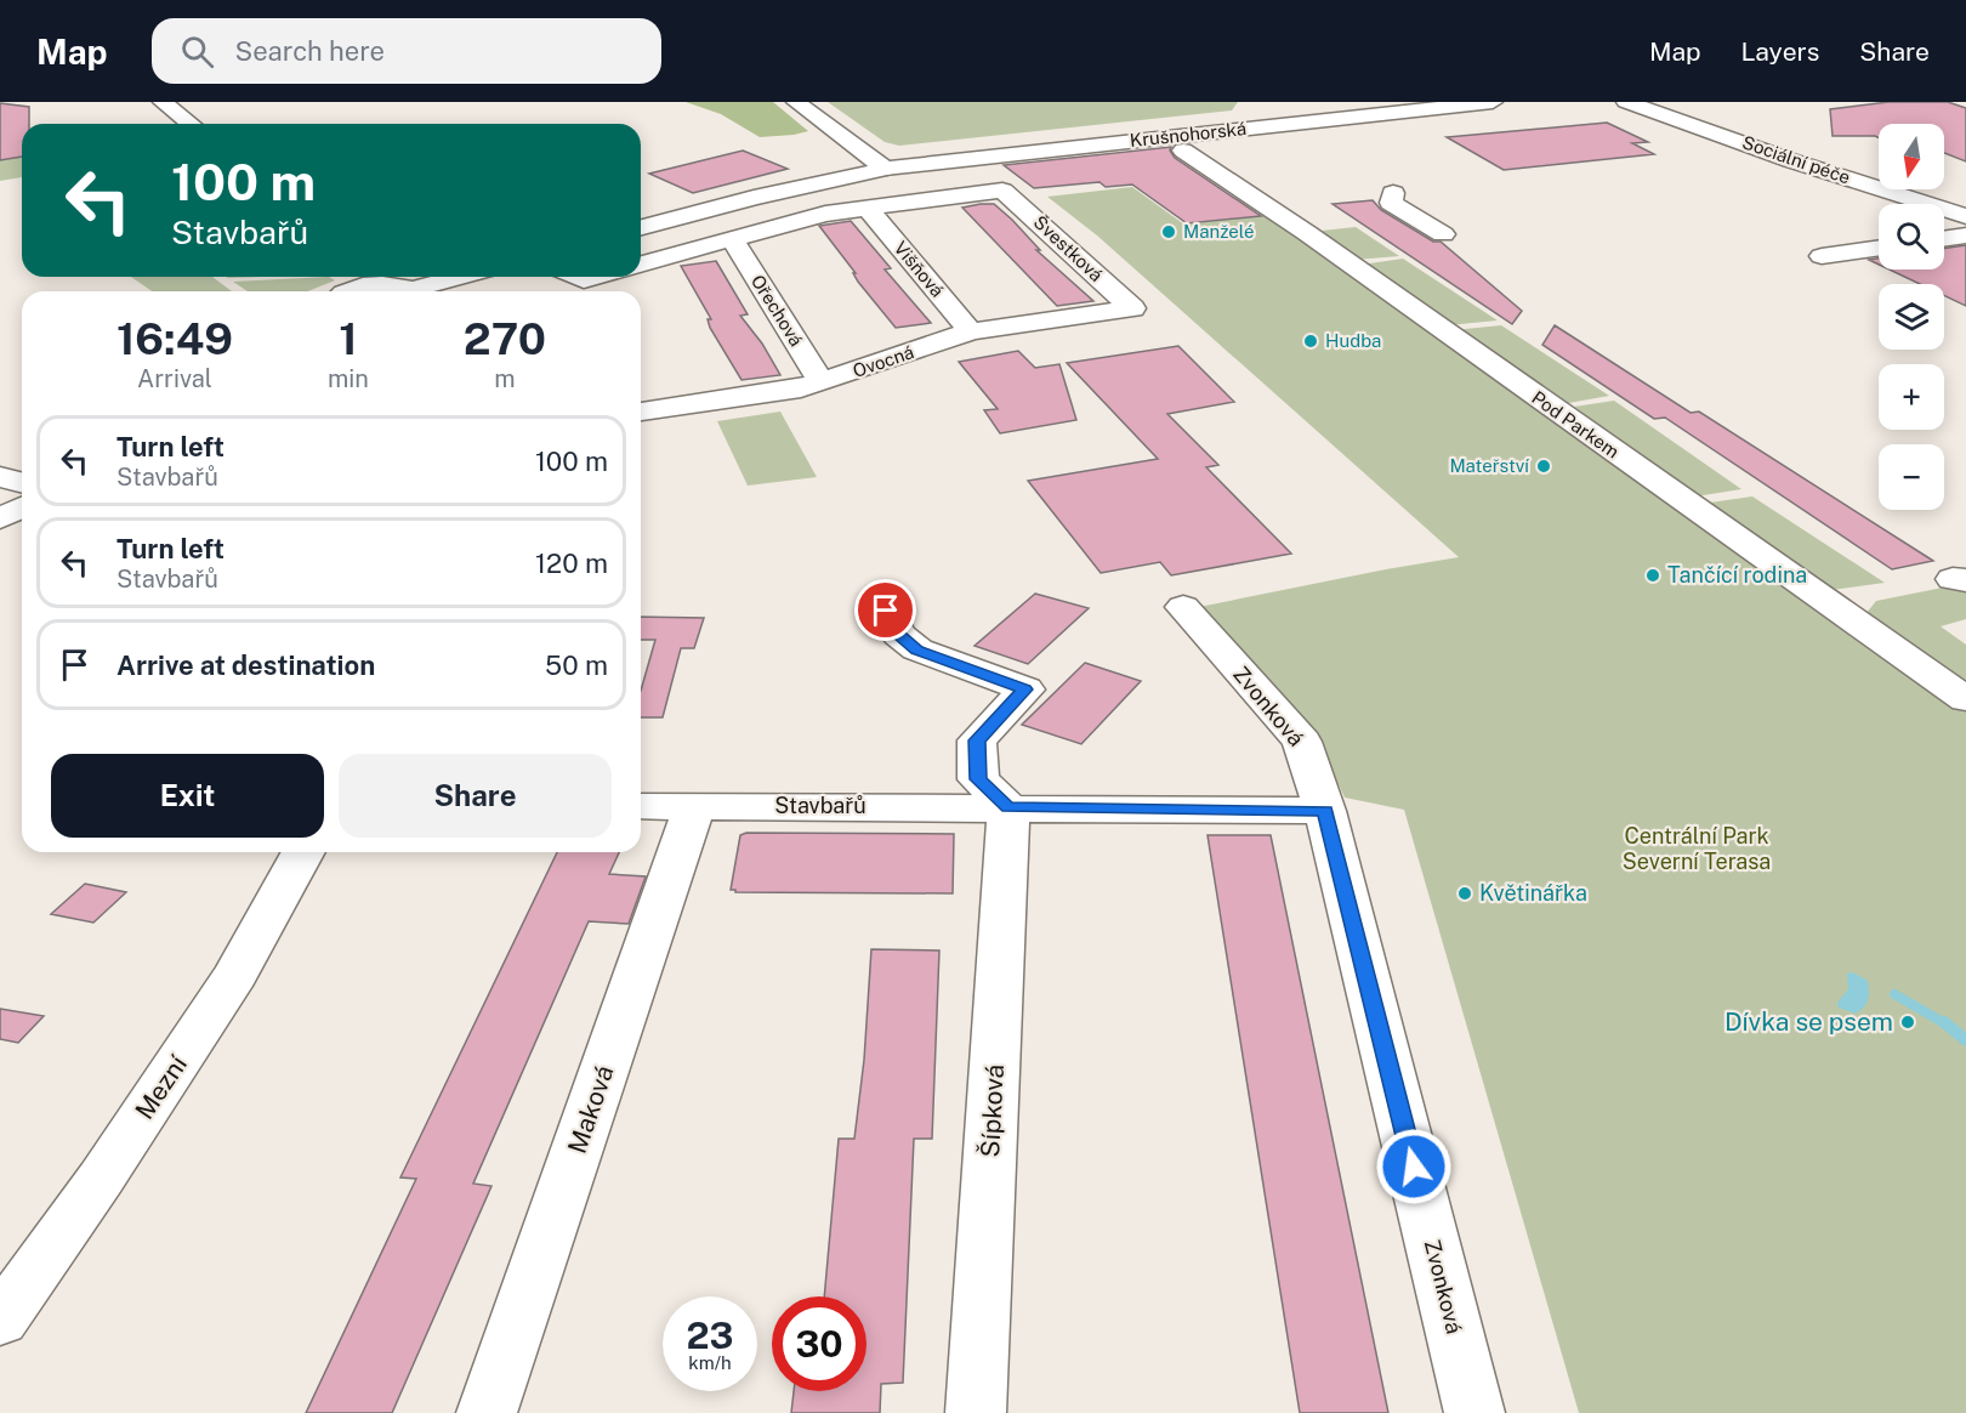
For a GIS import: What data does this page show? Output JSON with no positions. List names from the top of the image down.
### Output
{
  "streets": {
    "street": [
      "Krušnohorská",
      "Sociální péče",
      "Švestková",
      "Višňová",
      "Ořechová",
      "Ovocná",
      "Pod Parkem",
      "Zvonková",
      "Stavbařů",
      "Mezní",
      "Maková",
      "Šípková"
    ]
  },
  "crossings": [
    ["Švestková", "Višňová"],
    ["Švestková", "Ovocná"],
    ["Višňová", "Ovocná"],
    ["Ořechová", "Ovocná"],
    ["Zvonková", "Stavbařů"],
    ["Stavbařů", "Maková"],
    ["Stavbařů", "Šípková"]
  ],
  "parks": ["Centrální Park Severní Terasa"],
  "places": [
    "Manželé",
    "Hudba",
    "Mateřství",
    "Tančící rodina",
    "Květinářka",
    "Dívka se psem"
  ],
  "north": "bottom",
  "page": {
    "header": "Map",
    "search": "Search here",
    "nav": ["Map", "Layers", "Share"],
    "map_buttons": ["+", "−"],
    "turn": ["100 m", "Stavbařů"],
    "eta": [
      "16:49",
      "Arrival",
      "1",
      "min",
      "270",
      "m"
    ],
    "list": [
      {
        "name": "Turn left",
        "note": "Stavbařů",
        "value": "100 m"
      },
      {
        "name": "Turn left",
        "note": "Stavbařů",
        "value": "120 m"
      },
      {
        "name": "Arrive at destination",
        "value": "50 m"
      }
    ],
    "buttons": ["Exit", "Share"],
    "speed": "23 km/h",
    "limit": "30"
  }
}
